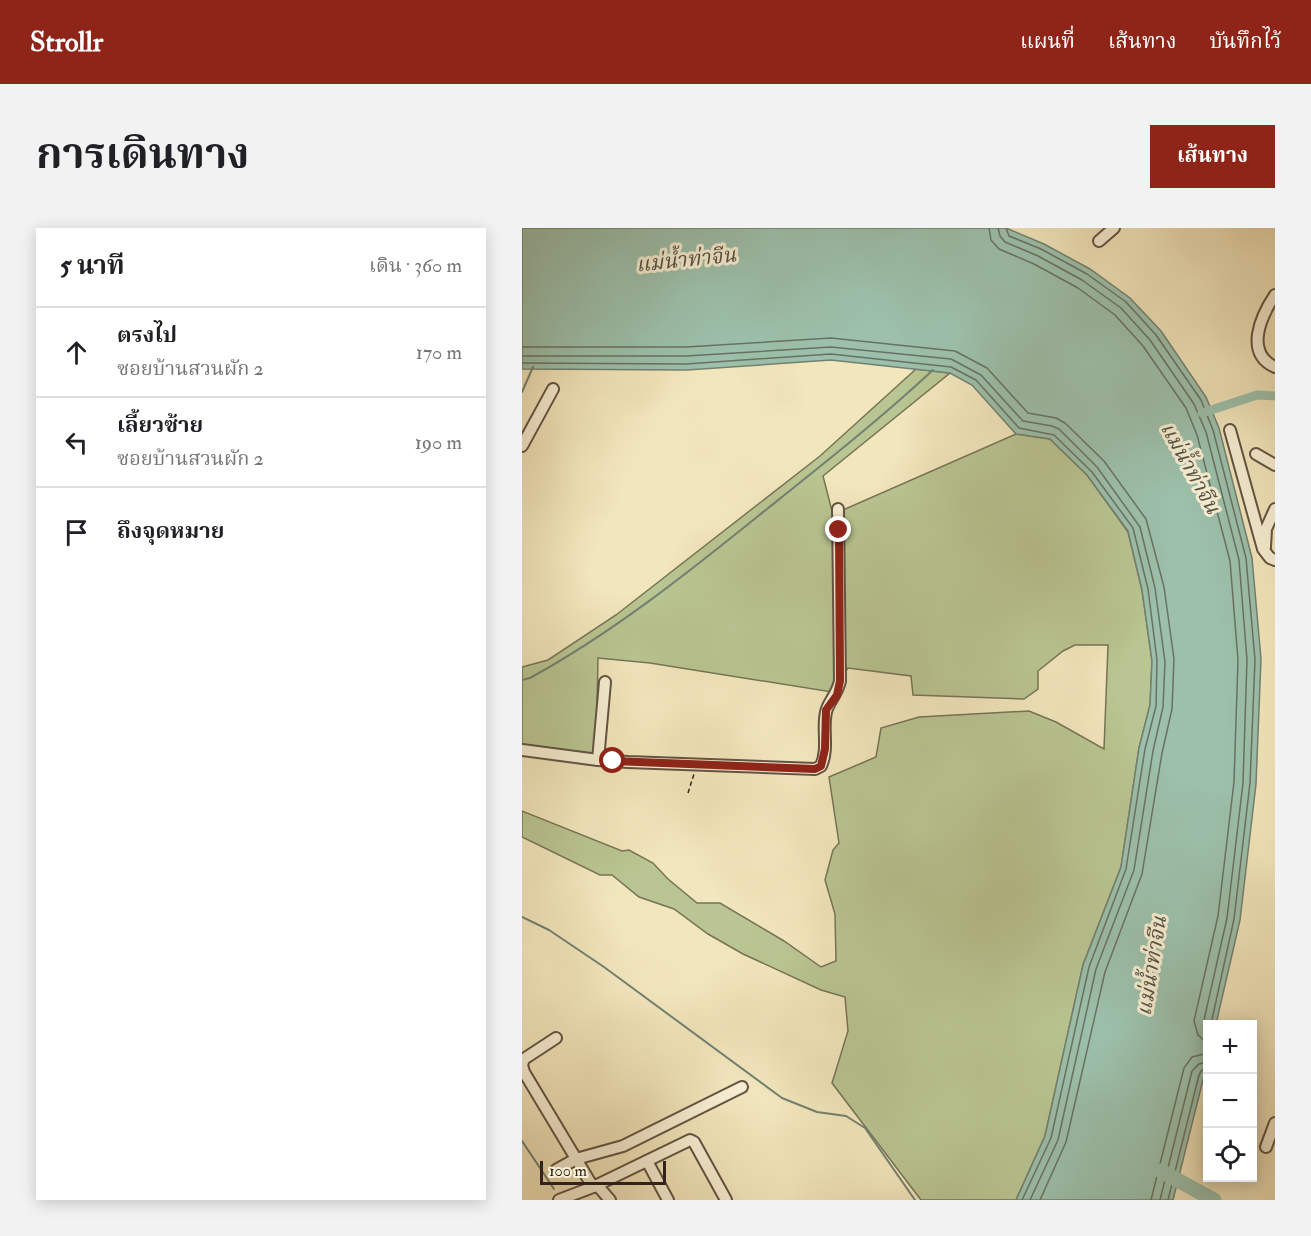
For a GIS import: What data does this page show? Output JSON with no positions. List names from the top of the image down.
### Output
{
  "water": ["แม่น้ำท่าจีน"],
  "scale_bar": "100 m",
  "page": {
    "header": "Strollr",
    "nav": ["แผนที่", "เส้นทาง", "บันทึกไว้"],
    "title": "การเดินทาง",
    "buttons": "เส้นทาง",
    "heading": ["5 นาที", "เดิน · 360 m"],
    "list": [
      ["ตรงไป", "ซอยบ้านสวนผัก 2", "170 m"],
      ["เลี้ยวซ้าย", "ซอยบ้านสวนผัก 2", "190 m"],
      "ถึงจุดหมาย"
    ],
    "map_buttons": ["+", "−"],
    "scale": "100 m"
  }
}
